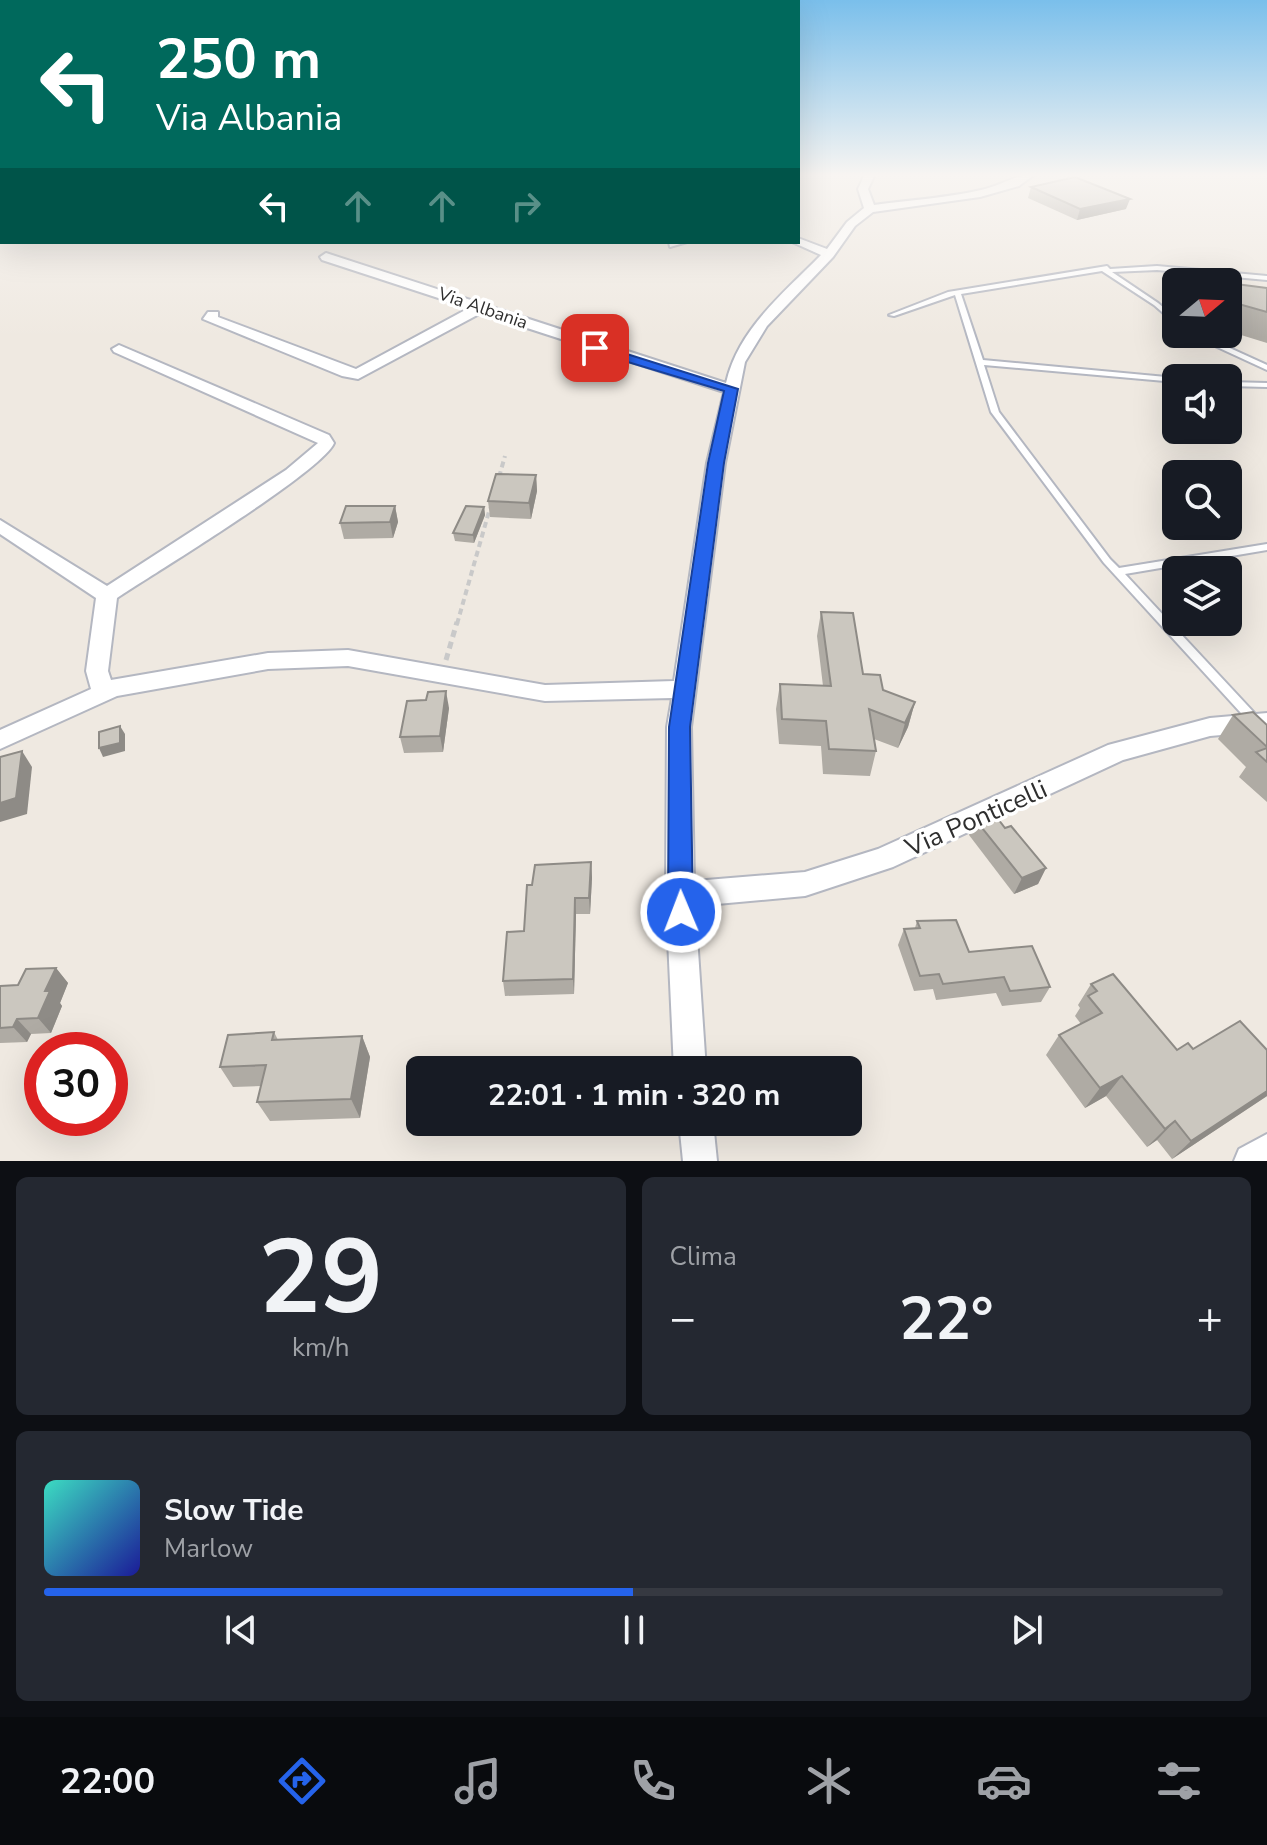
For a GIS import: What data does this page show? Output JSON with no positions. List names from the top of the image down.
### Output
{
  "streets": {
    "street": ["Via Albania", "Via Ponticelli"]
  },
  "north": "right",
  "page": {
    "turn": ["250 m", "Via Albania"],
    "limit": "30",
    "trip": "22:01 · 1 min · 320 m",
    "tile": [
      ["29", "km/h"],
      "Clima"
    ],
    "heat": ["−", "22°", "+"],
    "song": ["Slow Tide", "Marlow"],
    "tabs": "22:00"
  }
}
